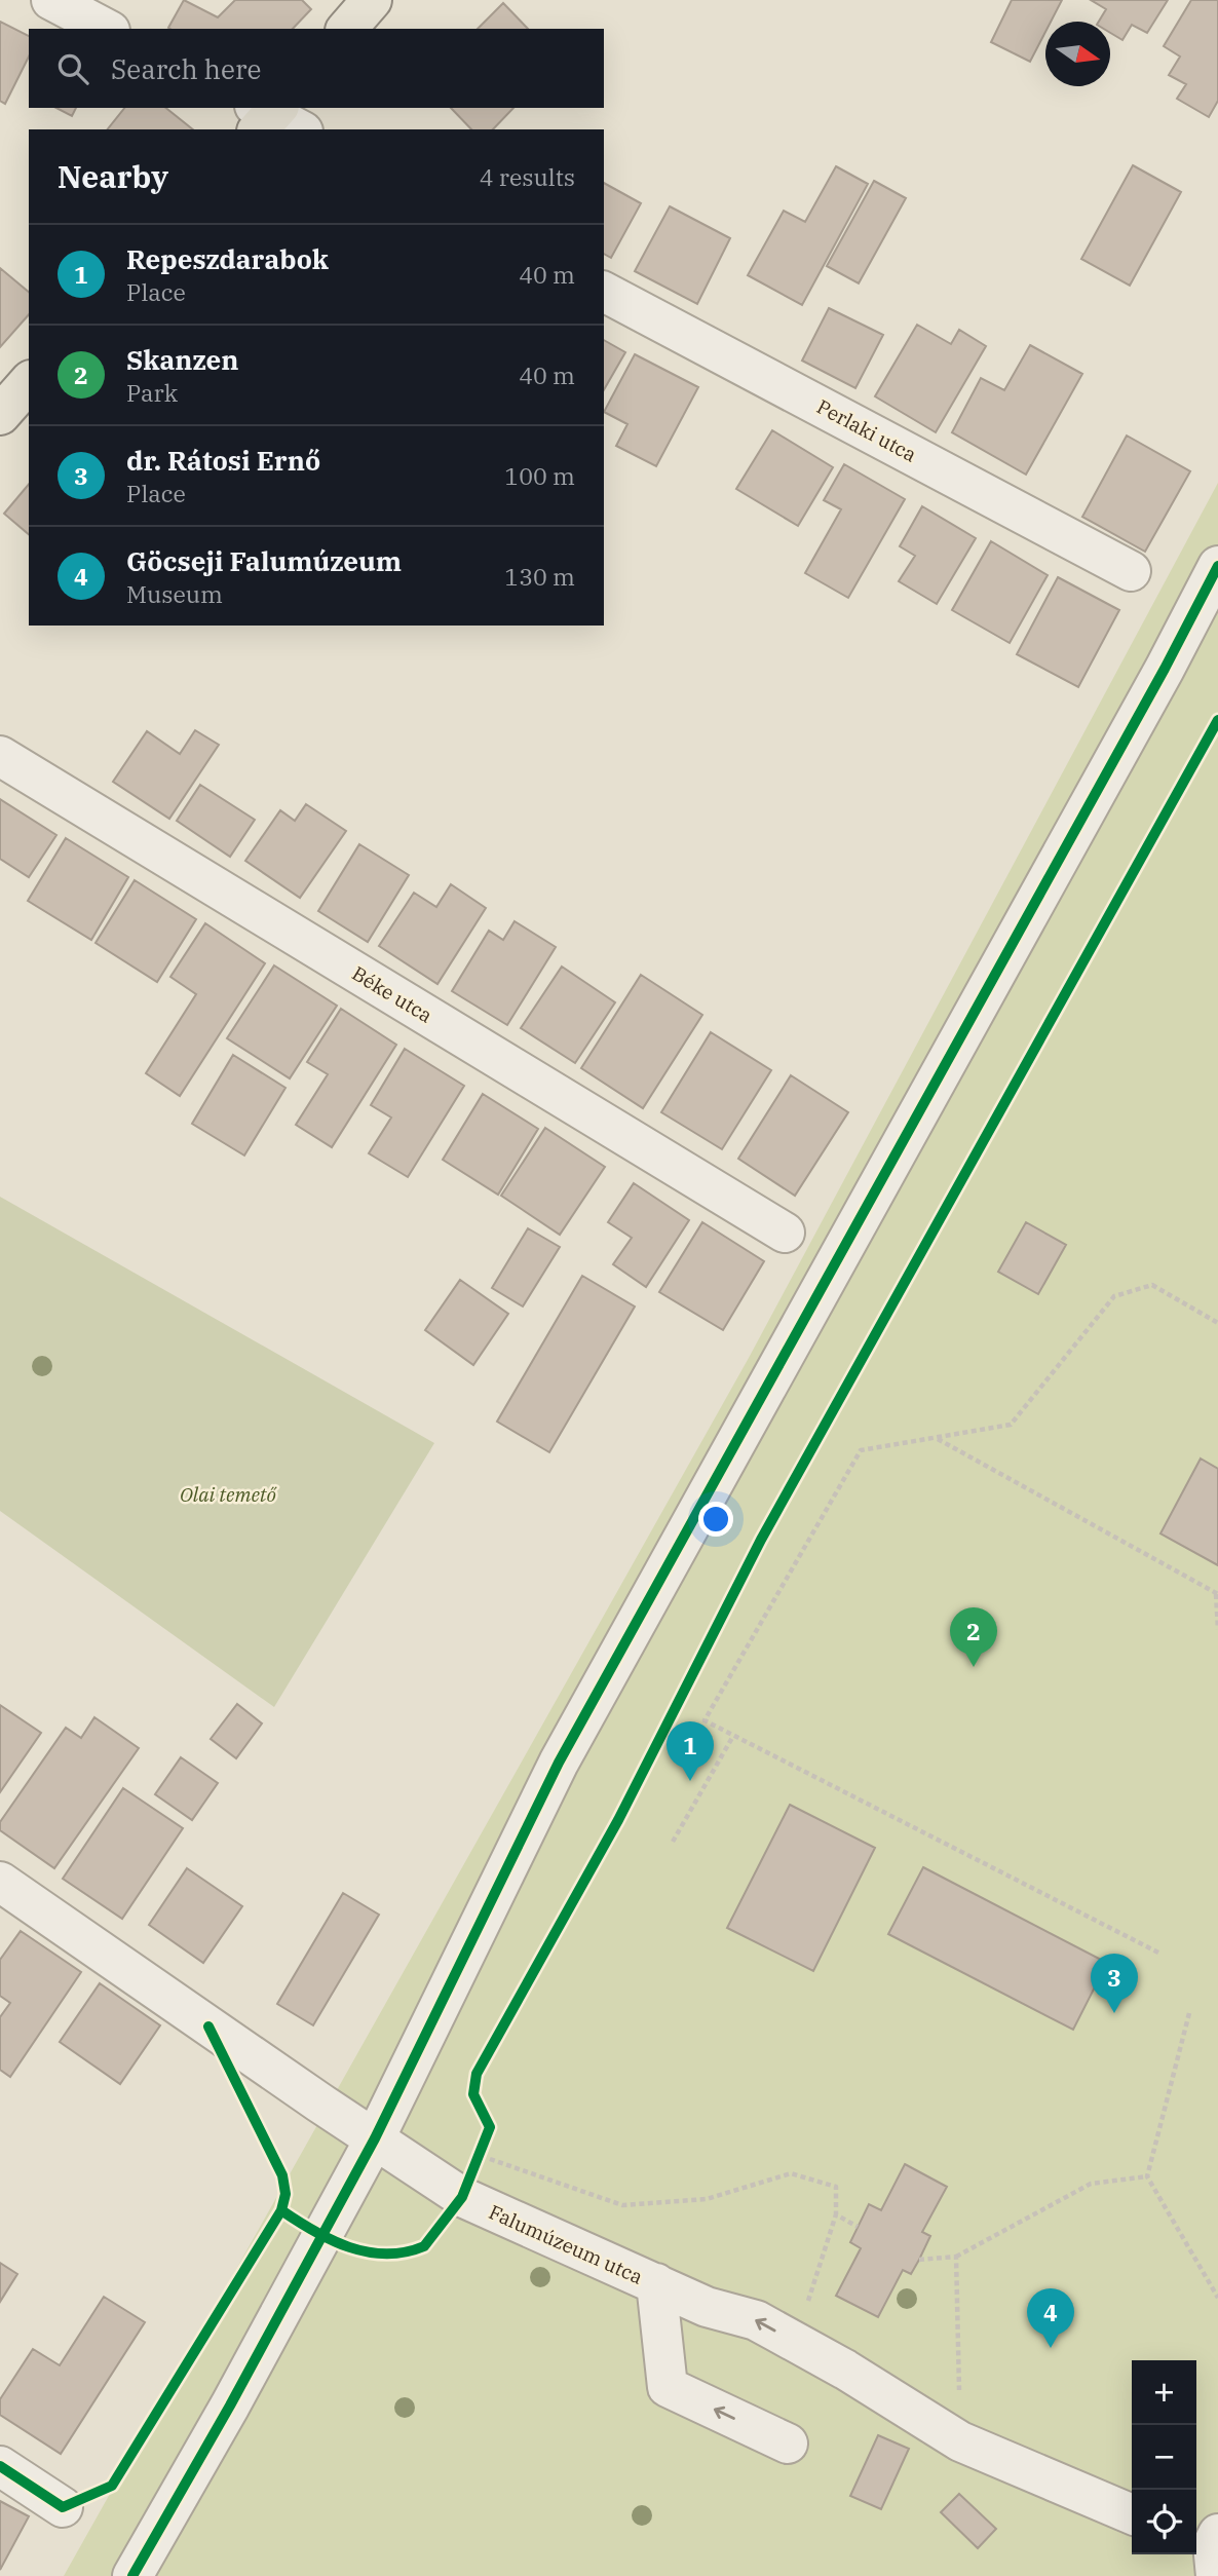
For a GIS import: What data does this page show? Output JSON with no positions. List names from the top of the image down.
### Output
{
  "streets": {
    "street": ["Perlaki utca", "Béke utca", "Falumúzeum utca"]
  },
  "parks": ["Olai temető"],
  "north": "right",
  "page": {
    "search": "Search here",
    "heading": ["Nearby", "4 results"],
    "list": [
      {
        "mark": "1",
        "name": "Repeszdarabok",
        "note": "Place",
        "value": "40 m"
      },
      {
        "mark": "2",
        "name": "Skanzen",
        "note": "Park",
        "value": "40 m"
      },
      {
        "mark": "3",
        "name": "dr. Rátosi Ernő",
        "note": "Place",
        "value": "100 m"
      },
      {
        "mark": "4",
        "name": "Göcseji Falumúzeum",
        "note": "Museum",
        "value": "130 m"
      }
    ],
    "pins": [
      "2",
      "1",
      "3",
      "4"
    ],
    "map_buttons": ["+", "−"]
  }
}
